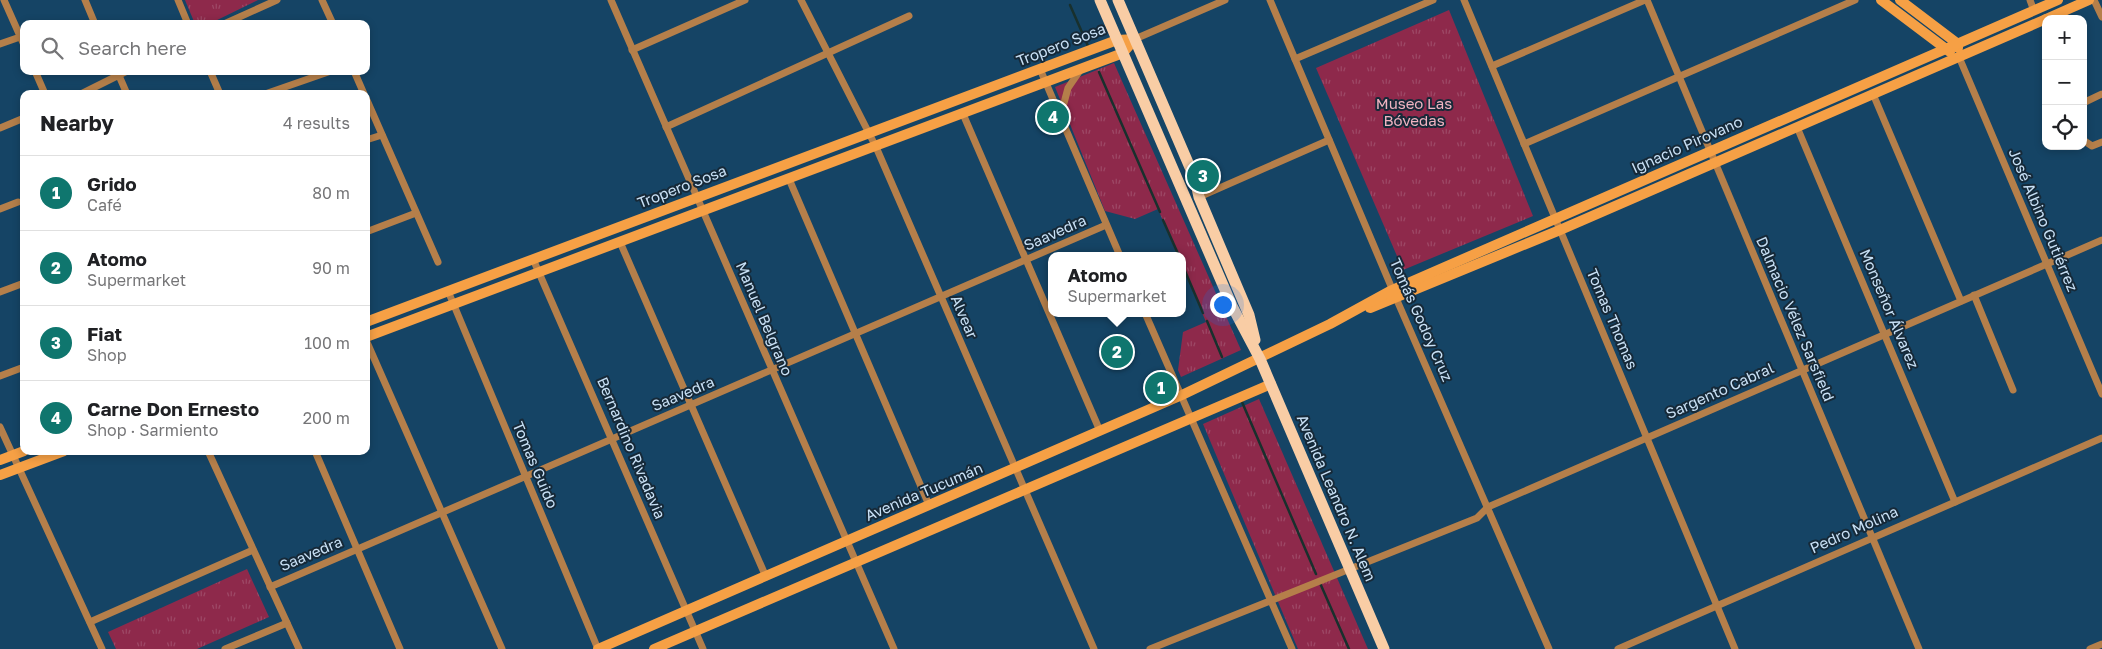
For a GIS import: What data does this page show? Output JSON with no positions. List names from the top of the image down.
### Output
{
  "streets": {
    "main road": ["Avenida Leandro N. Alem"],
    "street": [
      "Tropero Sosa",
      "Ignacio Pirovano",
      "José Albino Gutiérrez",
      "Saavedra",
      "Monseñor Álvarez",
      "Alvear",
      "Manuel Belgrano",
      "Tomas Thomas",
      "Dalmacio Vélez Sarsfield",
      "Tomás Godoy Cruz",
      "Sargento Cabral",
      "Bernardino Rivadavia",
      "Tomas Guido",
      "Avenida Tucumán",
      "Pedro Molina"
    ]
  },
  "crossings": [
    ["Tropero Sosa", "Alvear"],
    ["Tropero Sosa", "Manuel Belgrano"],
    ["Tropero Sosa", "Bernardino Rivadavia"],
    ["Tropero Sosa", "Tomas Guido"],
    ["Tropero Sosa", "Avenida Leandro N. Alem"],
    ["Ignacio Pirovano", "José Albino Gutiérrez"],
    ["Ignacio Pirovano", "Monseñor Álvarez"],
    ["Ignacio Pirovano", "Tomas Thomas"],
    ["Ignacio Pirovano", "Dalmacio Vélez Sarsfield"],
    ["Ignacio Pirovano", "Tomás Godoy Cruz"],
    ["Ignacio Pirovano", "Avenida Tucumán"],
    ["Ignacio Pirovano", "Avenida Leandro N. Alem"],
    ["José Albino Gutiérrez", "Sargento Cabral"],
    ["Saavedra", "Alvear"],
    ["Saavedra", "Manuel Belgrano"],
    ["Saavedra", "Bernardino Rivadavia"],
    ["Saavedra", "Tomas Guido"],
    ["Monseñor Álvarez", "Sargento Cabral"],
    ["Monseñor Álvarez", "Pedro Molina"],
    ["Alvear", "Avenida Tucumán"],
    ["Manuel Belgrano", "Avenida Tucumán"],
    ["Tomas Thomas", "Sargento Cabral"],
    ["Tomas Thomas", "Pedro Molina"],
    ["Dalmacio Vélez Sarsfield", "Sargento Cabral"],
    ["Dalmacio Vélez Sarsfield", "Pedro Molina"],
    ["Tomás Godoy Cruz", "Sargento Cabral"],
    ["Sargento Cabral", "Avenida Leandro N. Alem"],
    ["Bernardino Rivadavia", "Avenida Tucumán"],
    ["Tomas Guido", "Avenida Tucumán"],
    ["Avenida Tucumán", "Avenida Leandro N. Alem"]
  ],
  "parks": ["Museo Las Bóvedas"],
  "page": {
    "map_buttons": ["+", "−"],
    "search": "Search here",
    "heading": ["Nearby", "4 results"],
    "pins": [
      "4",
      "3",
      "2",
      "1"
    ],
    "list": [
      {
        "mark": "1",
        "name": "Grido",
        "note": "Café",
        "value": "80 m"
      },
      {
        "mark": "2",
        "name": "Atomo",
        "note": "Supermarket",
        "value": "90 m"
      },
      {
        "mark": "3",
        "name": "Fiat",
        "note": "Shop",
        "value": "100 m"
      },
      {
        "mark": "4",
        "name": "Carne Don Ernesto",
        "note": "Shop · Sarmiento",
        "value": "200 m"
      }
    ],
    "popup": ["Atomo", "Supermarket"]
  }
}
